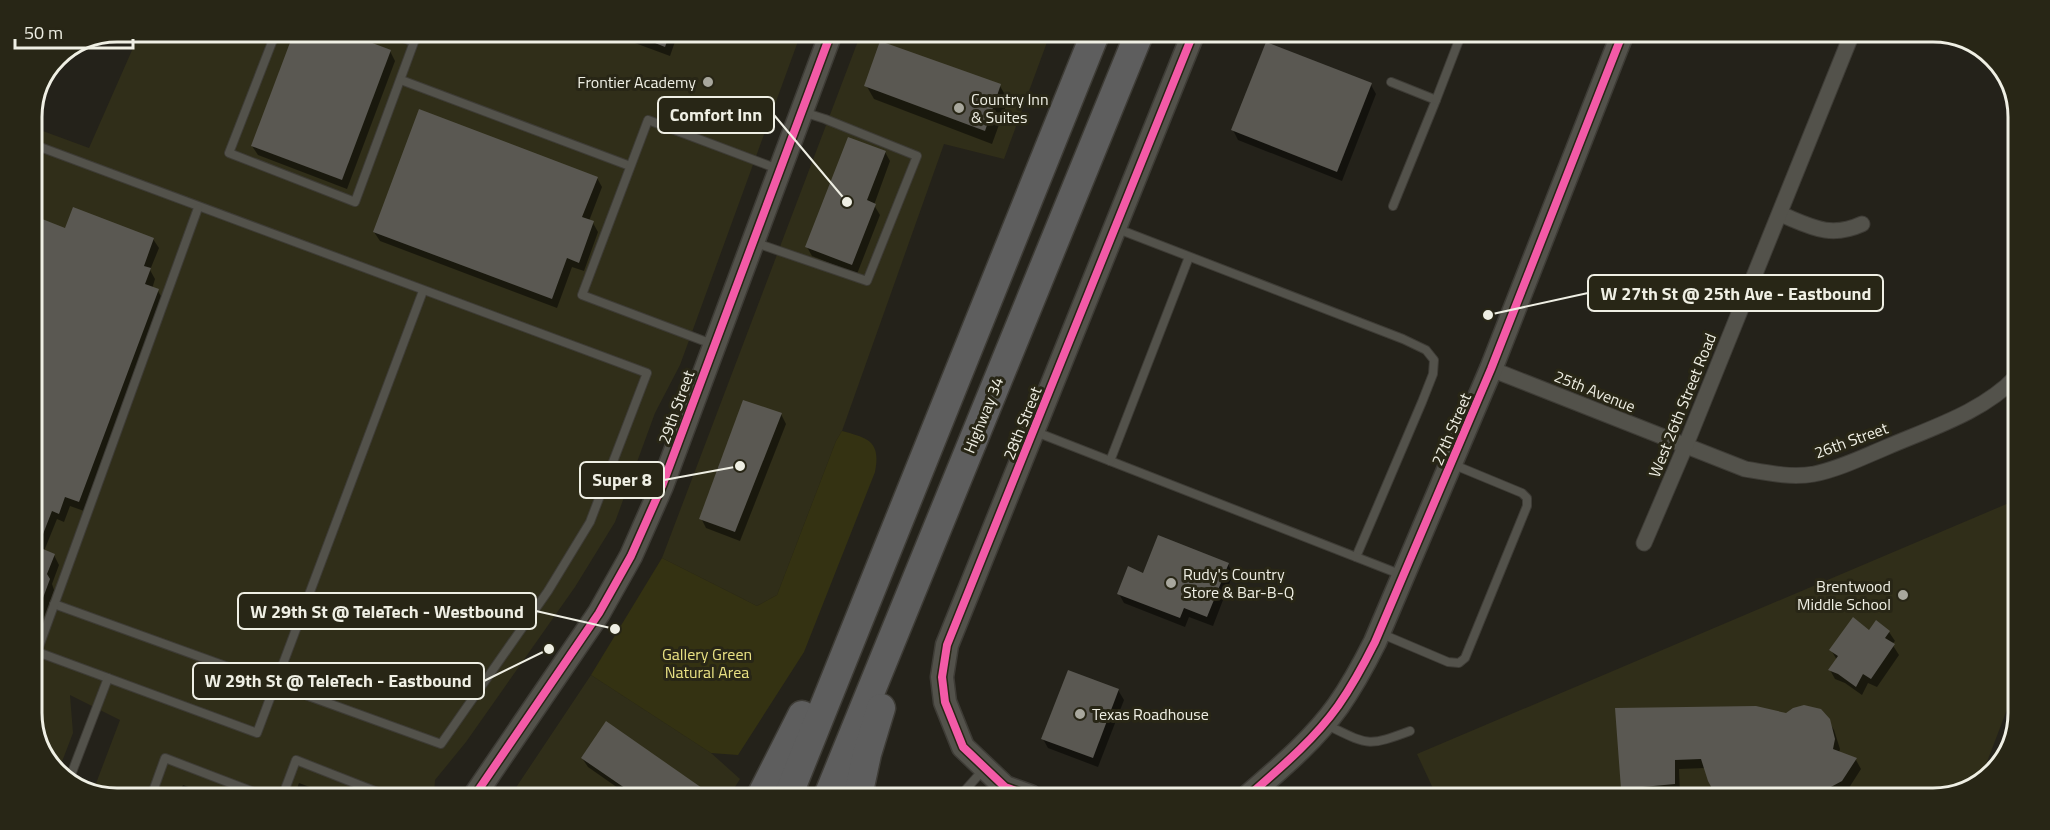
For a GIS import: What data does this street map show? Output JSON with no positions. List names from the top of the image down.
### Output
{
  "streets": {
    "highway": ["Highway 34"],
    "street": [
      "25th Avenue",
      "West 26th Street Road",
      "29th Street",
      "28th Street",
      "27th Street",
      "26th Street"
    ]
  },
  "crossings": [
    ["25th Avenue", "West 26th Street Road"],
    ["25th Avenue", "27th Street"],
    ["25th Avenue", "26th Street"],
    ["West 26th Street Road", "26th Street"]
  ],
  "parks": ["Gallery Green Natural Area"],
  "places": [
    "Frontier Academy",
    "Country Inn & Suites",
    "Comfort Inn",
    "W 27th St @ 25th Ave - Eastbound",
    "Super 8",
    "Rudy's Country Store & Bar-B-Q",
    "Brentwood Middle School",
    "W 29th St @ TeleTech - Westbound",
    "W 29th St @ TeleTech - Eastbound",
    "Texas Roadhouse"
  ],
  "scale_bar": "50 m"
}
